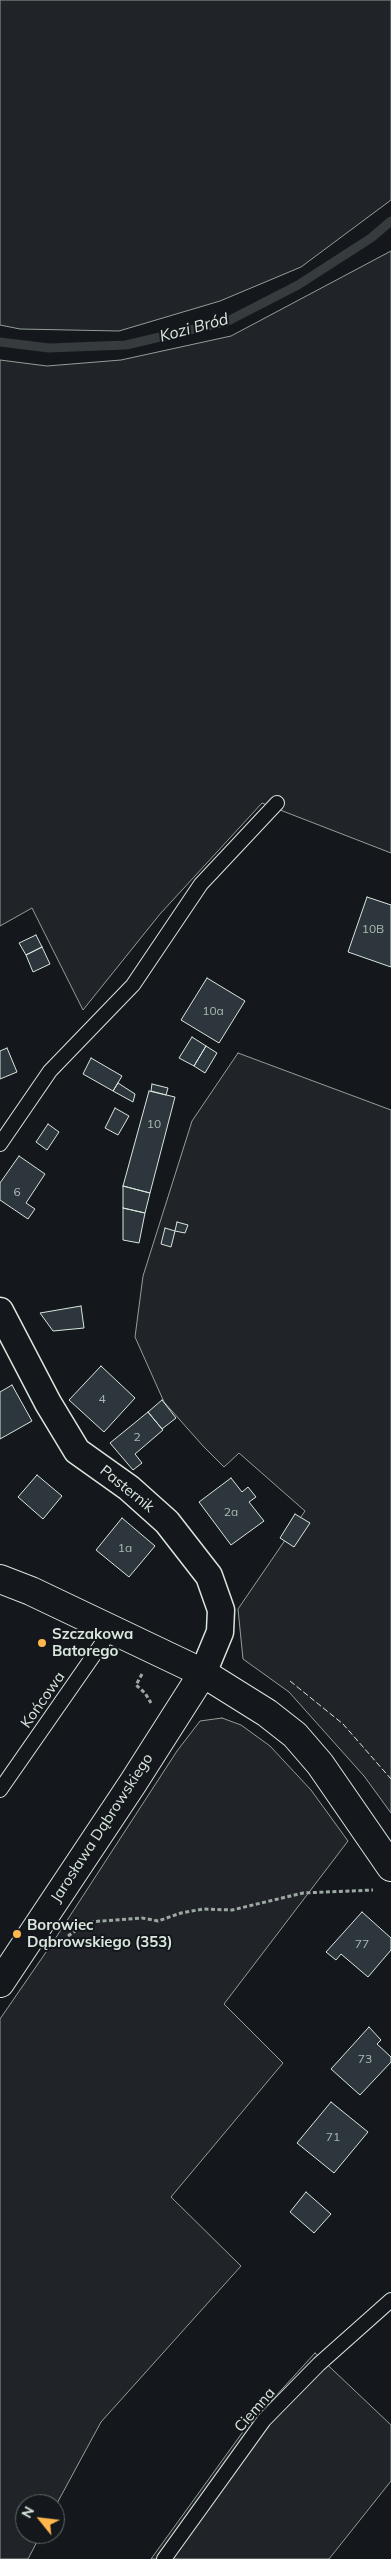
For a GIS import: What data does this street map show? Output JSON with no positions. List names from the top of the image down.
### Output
{
  "streets": {
    "street": ["Pasternik", "Jarosława Dąbrowskiego"],
    "lane": ["Końcowa", "Ciemna"]
  },
  "crossings": [
    ["Pasternik", "Jarosława Dąbrowskiego"]
  ],
  "water": ["Kozi Bród"],
  "places": ["Szczakowa Batorego", "Borowiec Dąbrowskiego (353)"],
  "house_numbers": [
    "10B",
    "10a",
    "10",
    "6",
    "4",
    "2",
    "2a",
    "1a",
    "77",
    "73",
    "71"
  ],
  "north": "top left"
}
